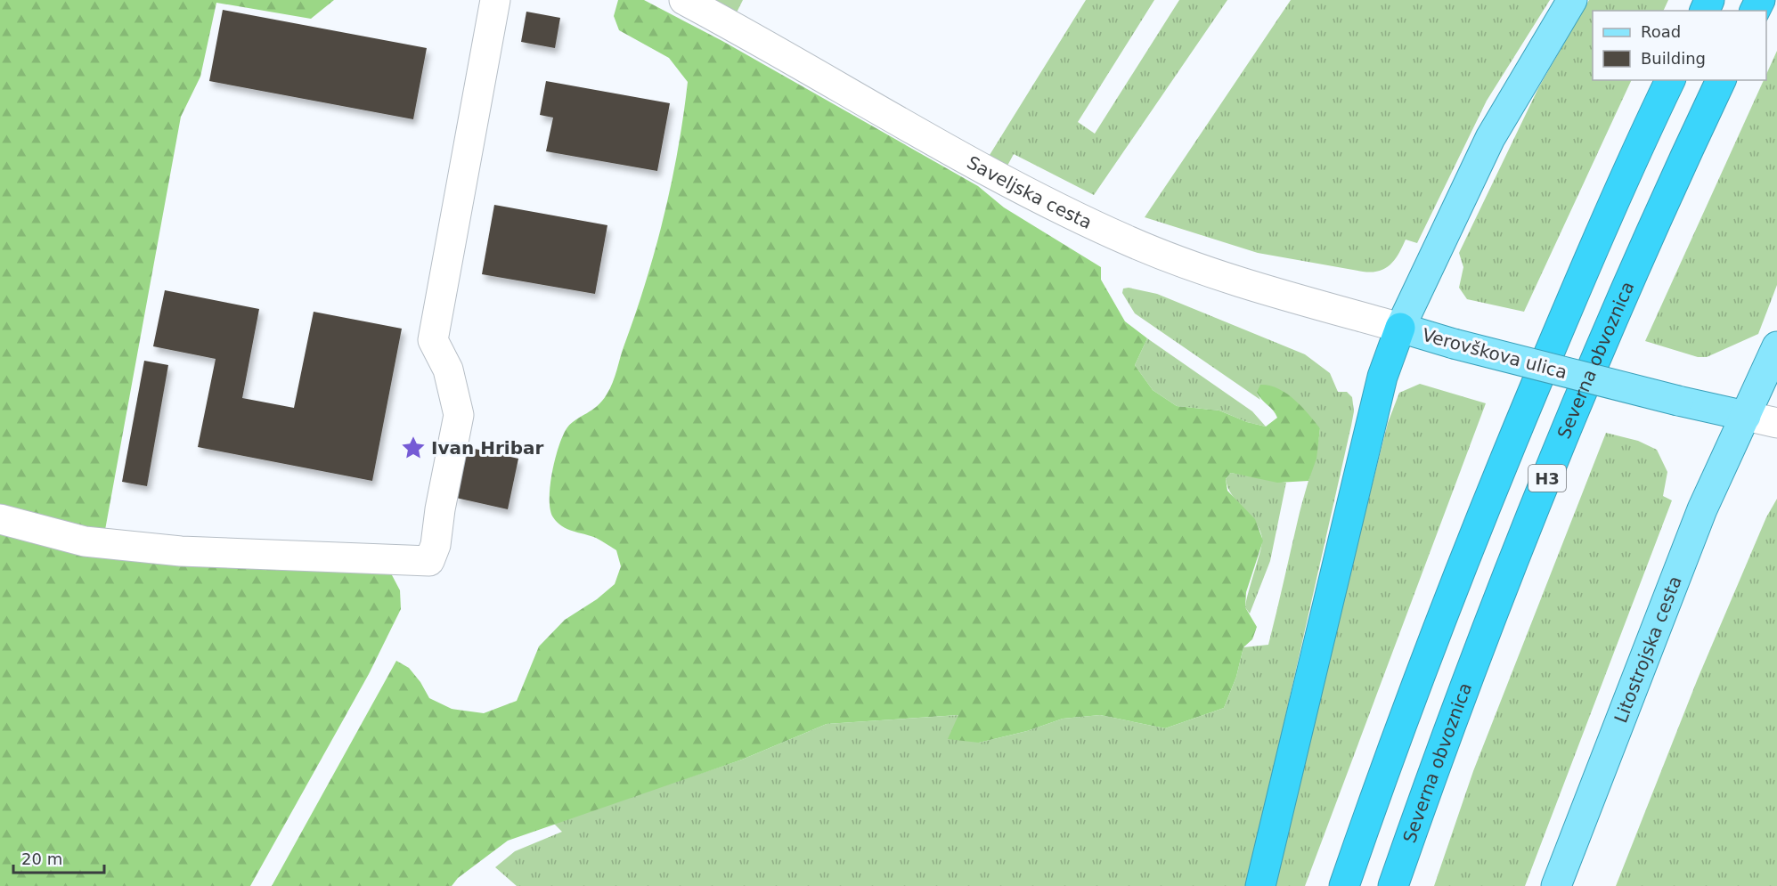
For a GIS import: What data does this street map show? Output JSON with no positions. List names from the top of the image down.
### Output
{
  "streets": {
    "highway": ["Severna obvoznica", "H3"],
    "main road": ["Verovškova ulica", "Litostrojska cesta"],
    "street": ["Saveljska cesta"]
  },
  "crossings": [
    ["Saveljska cesta", "Verovškova ulica"],
    ["Verovškova ulica", "Litostrojska cesta"]
  ],
  "places": {
    "place": ["Ivan Hribar"]
  },
  "legend": ["Road", "Building"],
  "scale_bar": "20 m"
}
